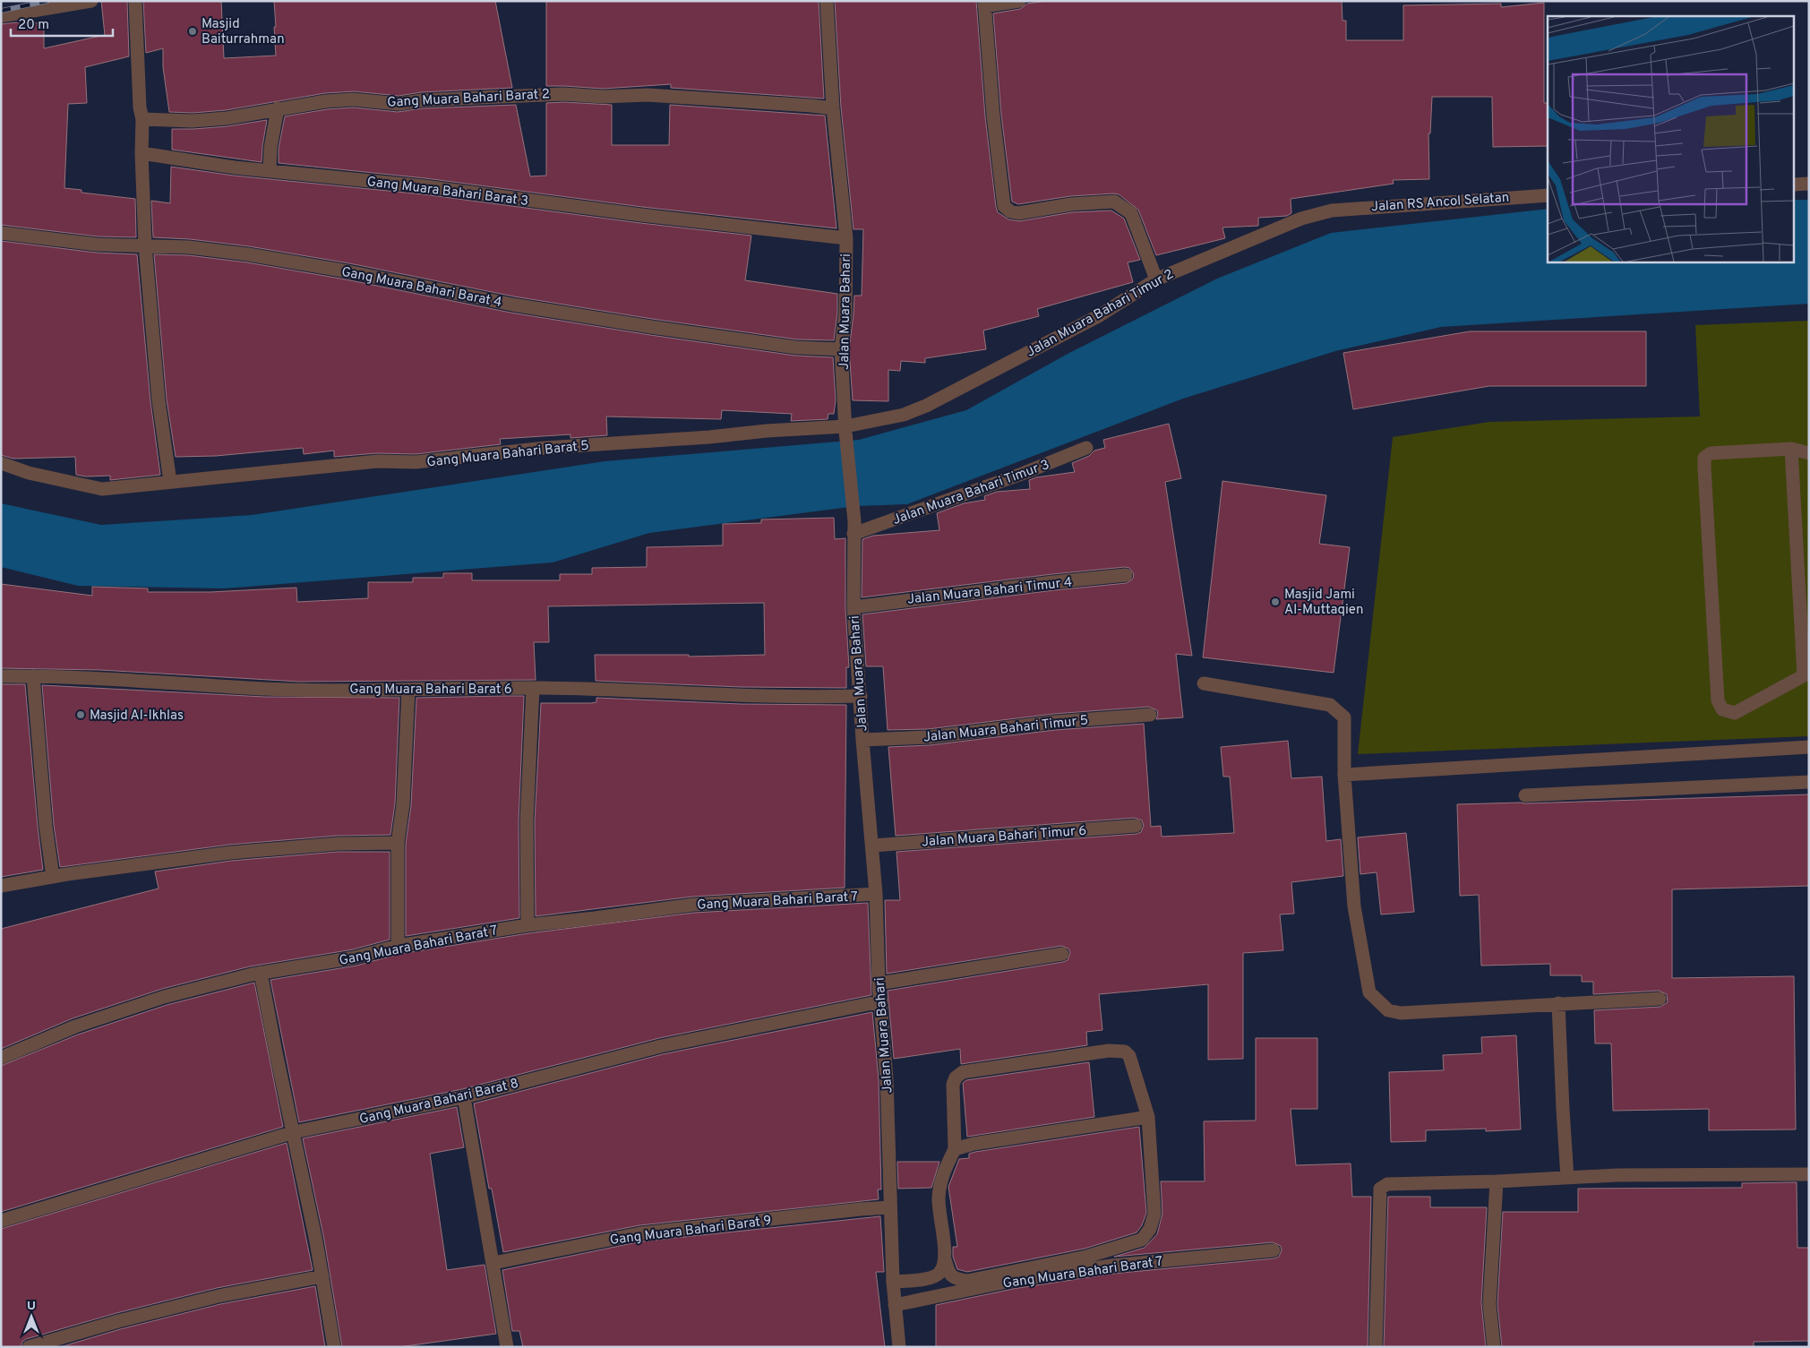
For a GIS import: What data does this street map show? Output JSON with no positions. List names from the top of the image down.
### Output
{
  "streets": {
    "street": [
      "Gang Muara Bahari Barat 2",
      "Gang Muara Bahari Barat 3",
      "Jalan RS Ancol Selatan",
      "Gang Muara Bahari Barat 4",
      "Jalan Muara Bahari",
      "Jalan Muara Bahari Timur 2",
      "Gang Muara Bahari Barat 5",
      "Jalan Muara Bahari Timur 3",
      "Jalan Muara Bahari Timur 4",
      "Gang Muara Bahari Barat 6",
      "Jalan Muara Bahari Timur 5",
      "Jalan Muara Bahari Timur 6",
      "Gang Muara Bahari Barat 7",
      "Gang Muara Bahari Barat 8",
      "Gang Muara Bahari Barat 9"
    ]
  },
  "crossings": [
    ["Gang Muara Bahari Barat 2", "Jalan Muara Bahari"],
    ["Gang Muara Bahari Barat 3", "Jalan Muara Bahari"],
    ["Jalan RS Ancol Selatan", "Jalan Muara Bahari Timur 2"],
    ["Gang Muara Bahari Barat 4", "Jalan Muara Bahari"],
    ["Jalan Muara Bahari", "Jalan Muara Bahari Timur 2"],
    ["Jalan Muara Bahari", "Gang Muara Bahari Barat 5"],
    ["Jalan Muara Bahari", "Jalan Muara Bahari Timur 3"],
    ["Jalan Muara Bahari", "Jalan Muara Bahari Timur 4"],
    ["Jalan Muara Bahari", "Gang Muara Bahari Barat 6"],
    ["Jalan Muara Bahari", "Jalan Muara Bahari Timur 5"],
    ["Jalan Muara Bahari", "Jalan Muara Bahari Timur 6"],
    ["Jalan Muara Bahari", "Gang Muara Bahari Barat 7"],
    ["Jalan Muara Bahari", "Gang Muara Bahari Barat 8"],
    ["Jalan Muara Bahari", "Gang Muara Bahari Barat 9"],
    ["Jalan Muara Bahari Timur 2", "Gang Muara Bahari Barat 5"]
  ],
  "places": ["Masjid Baiturrahman", "Masjid Jami Al-Muttaqien", "Masjid Al-Ikhlas"],
  "scale_bar": "20 m",
  "north": "top"
}
